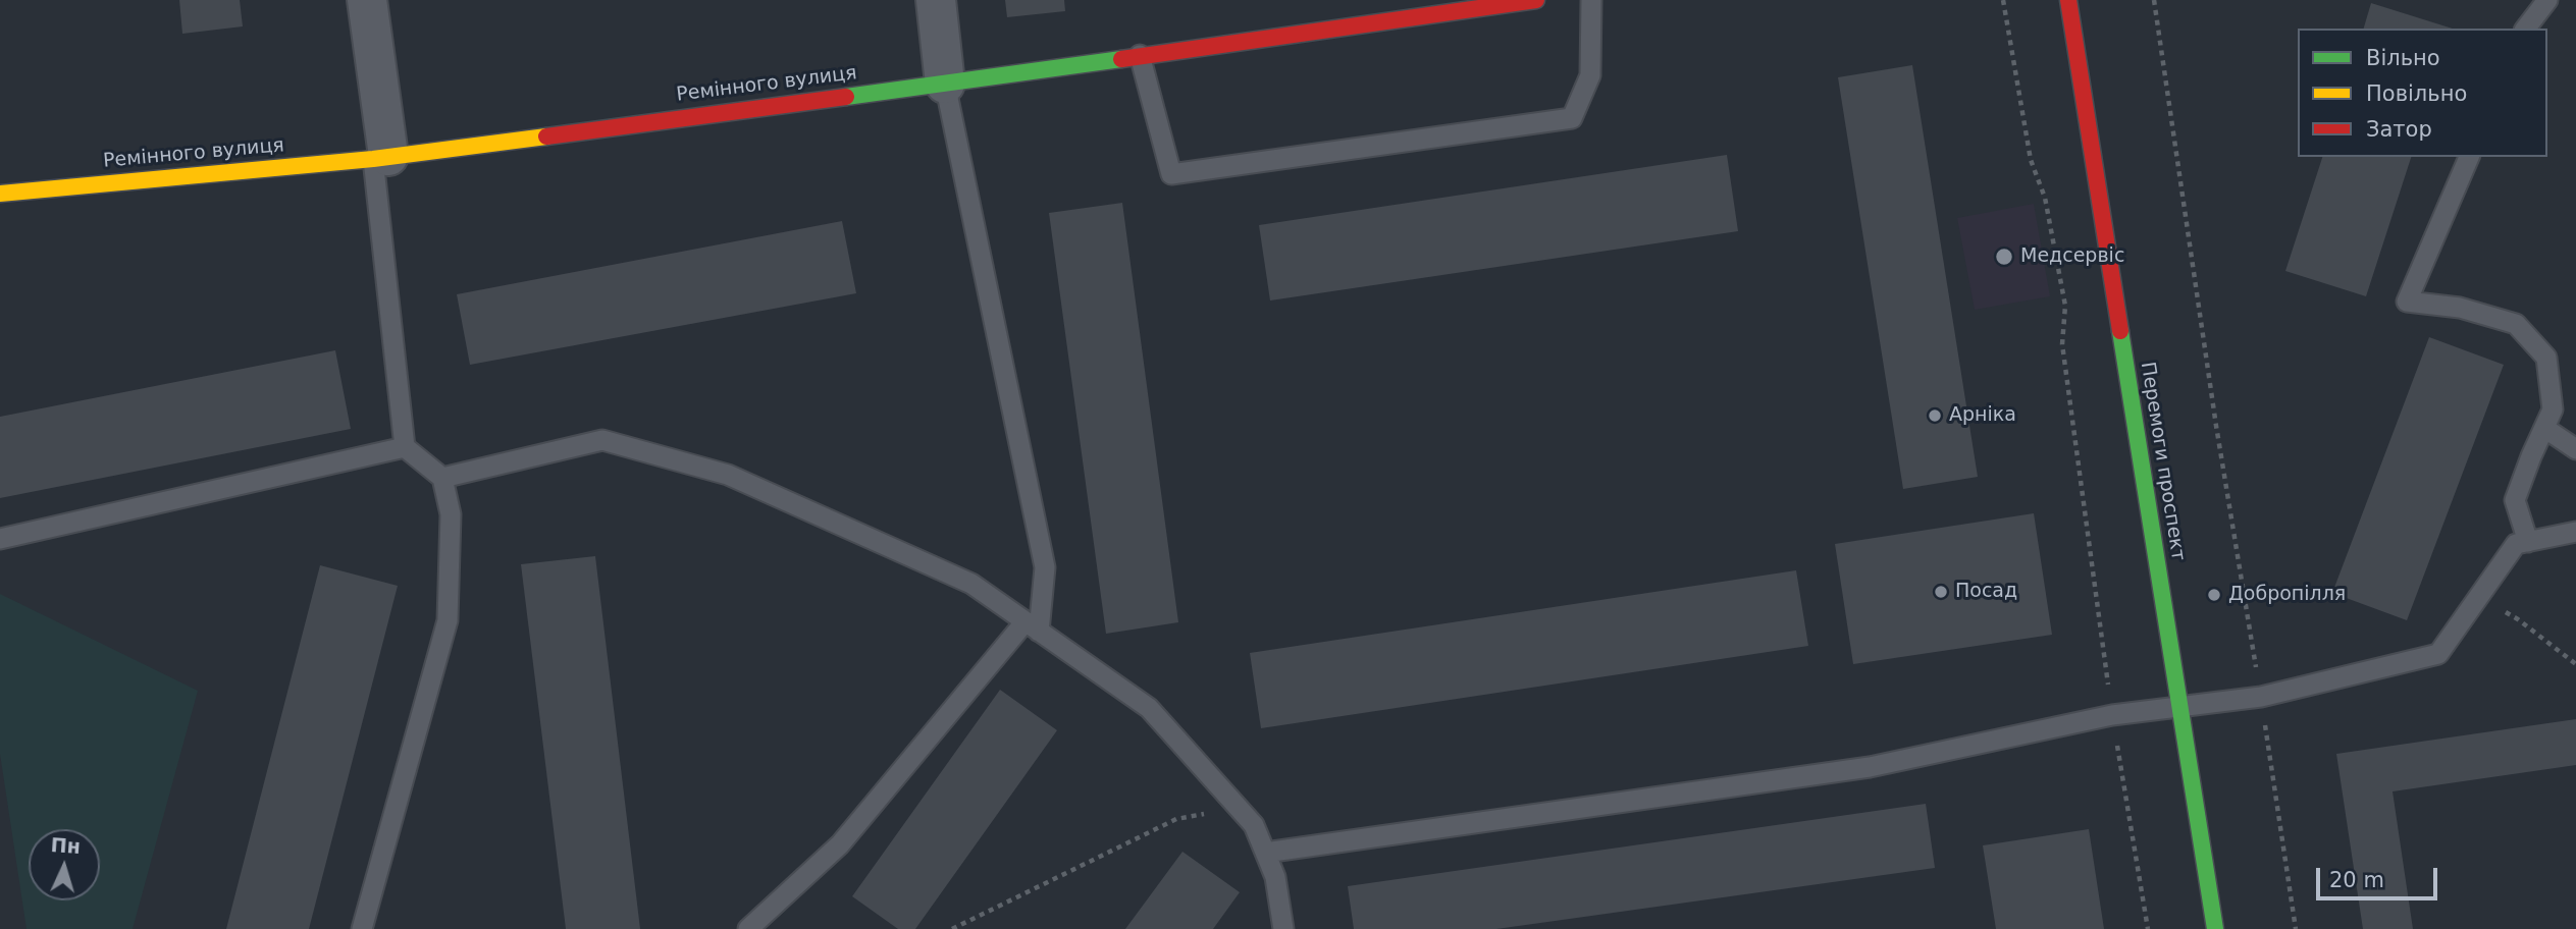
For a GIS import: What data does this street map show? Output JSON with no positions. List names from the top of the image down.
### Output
{
  "streets": {
    "street": ["Ремінного вулиця", "Перемоги проспект"]
  },
  "places": [
    "Медсервіс",
    "Арніка",
    "Посад",
    "Добропілля"
  ],
  "legend": ["Вільно", "Повільно", "Затор"],
  "scale_bar": "20 m",
  "north": "top"
}
